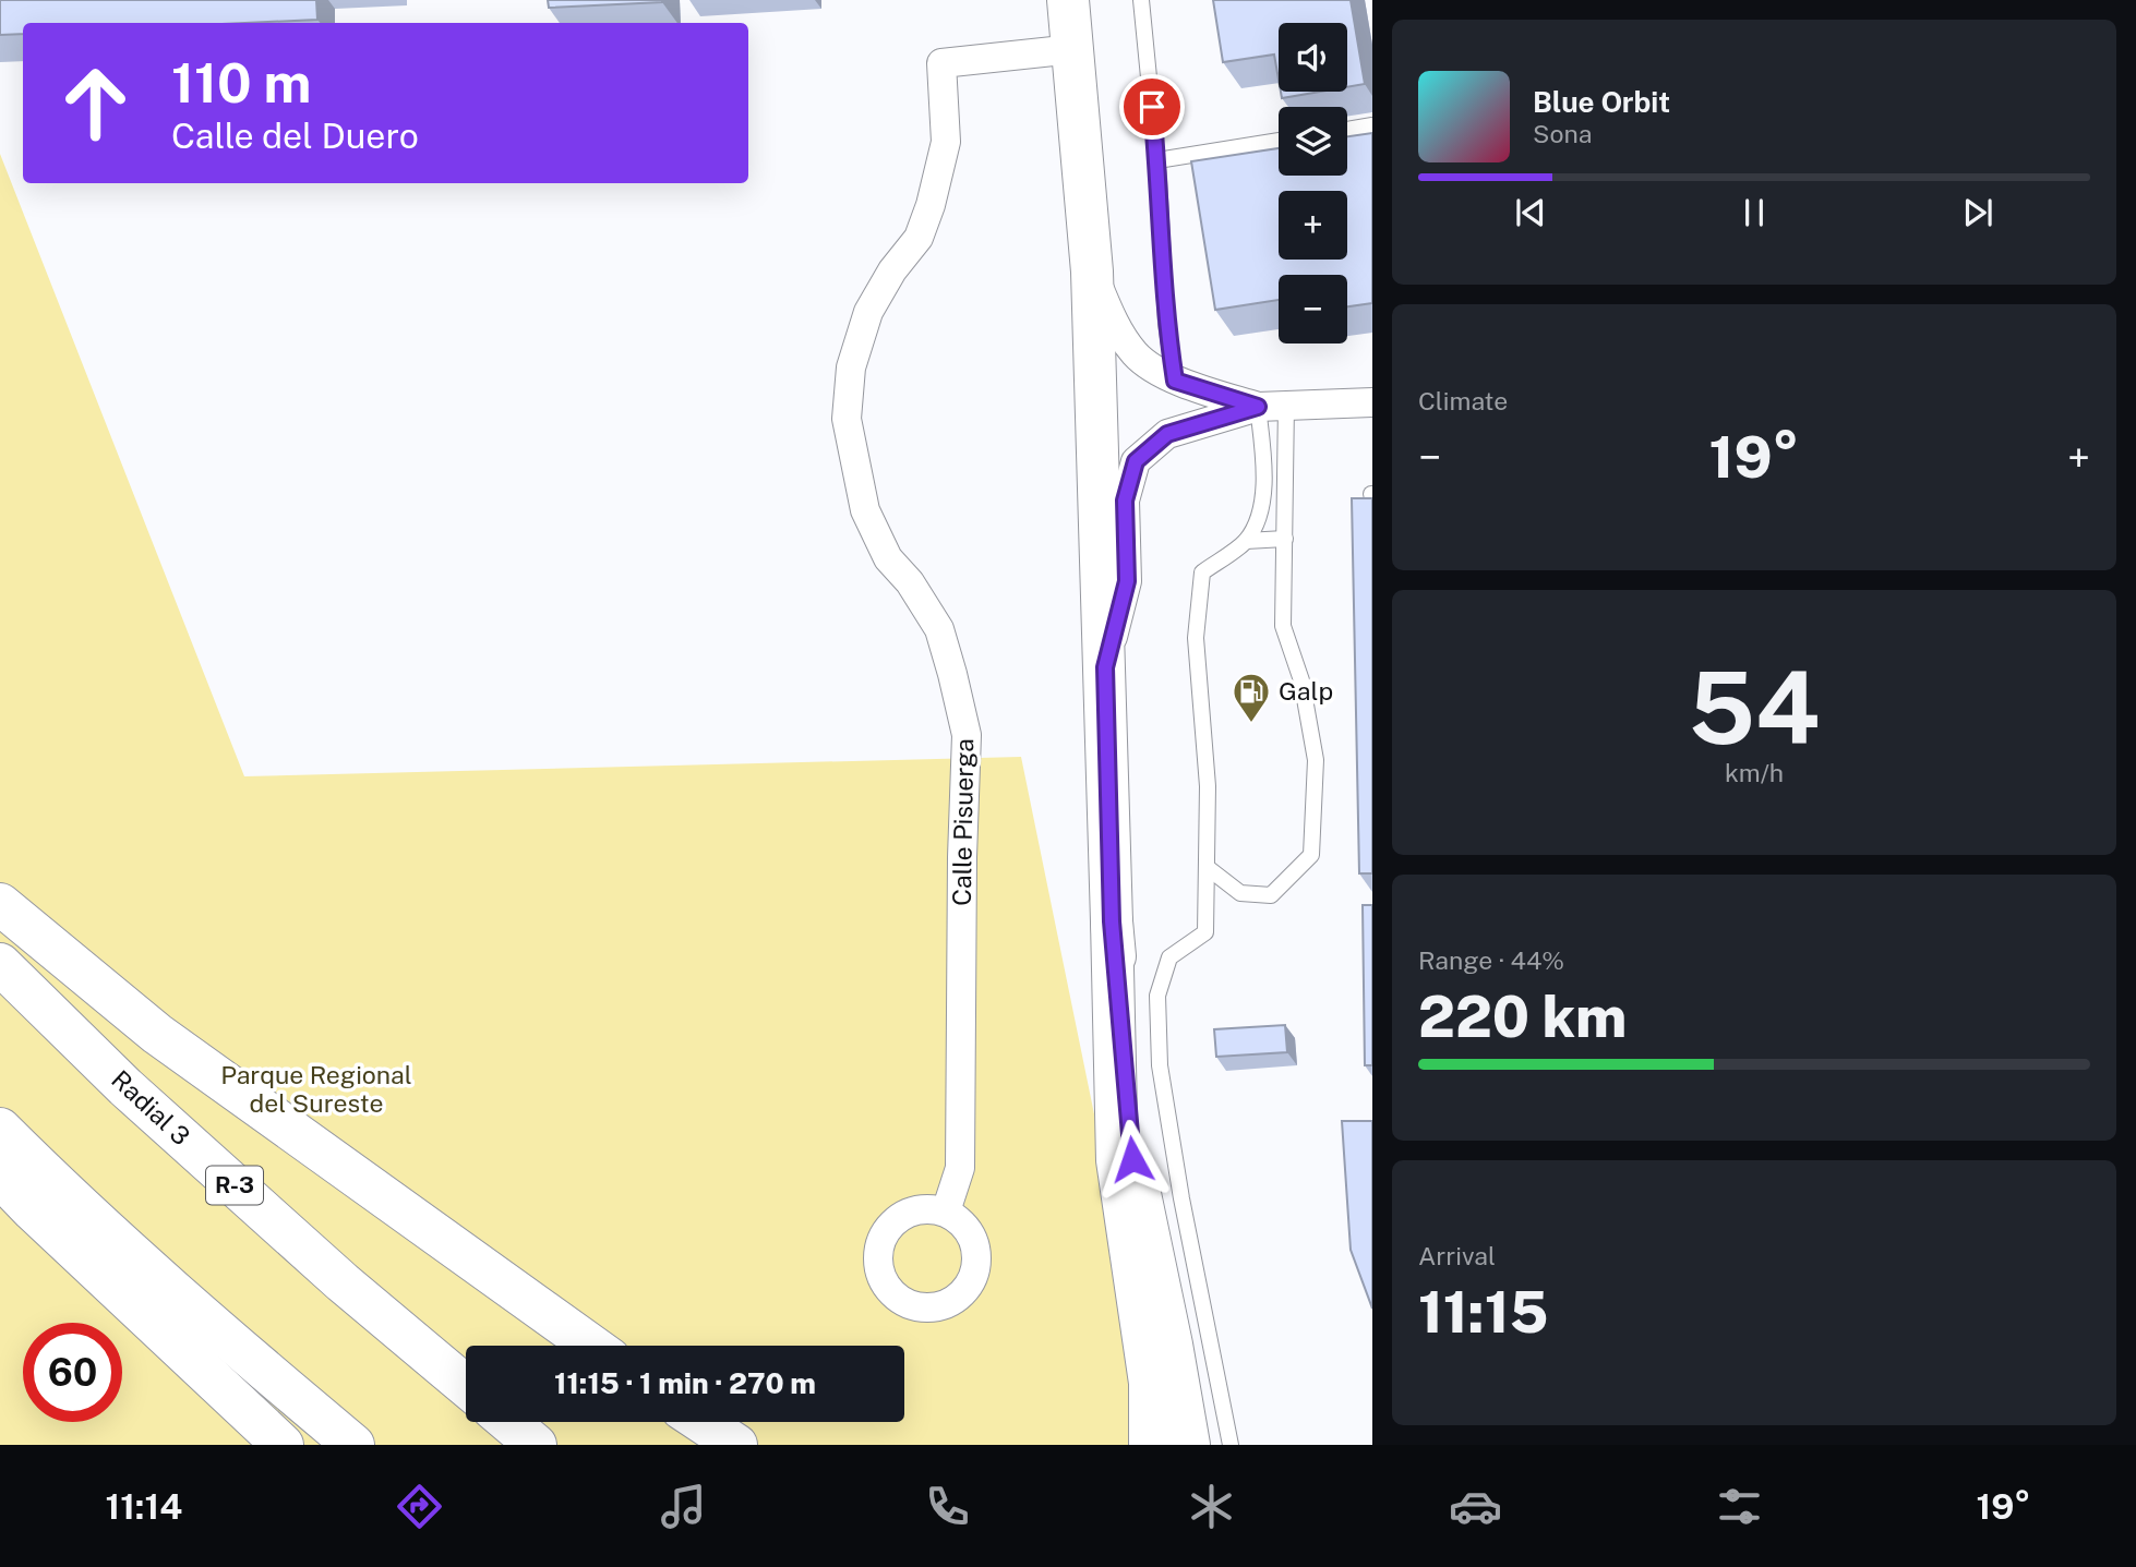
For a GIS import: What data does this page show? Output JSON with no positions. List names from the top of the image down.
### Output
{
  "streets": {
    "main road": ["Radial 3", "R-3"],
    "street": ["Calle Pisuerga"]
  },
  "parks": ["Parque Regional del Sureste"],
  "places": {
    "fuel station": ["Galp"]
  },
  "page": {
    "map_buttons": ["+", "−"],
    "turn": ["110 m", "Calle del Duero"],
    "song": ["Blue Orbit", "Sona"],
    "tile": [
      "Climate",
      ["54", "km/h"],
      ["Range · 44%", "220 km"],
      ["Arrival", "11:15"]
    ],
    "heat": ["−", "19°", "+"],
    "limit": "60",
    "trip": "11:15 · 1 min · 270 m",
    "tabs": ["11:14", "19°"]
  }
}
